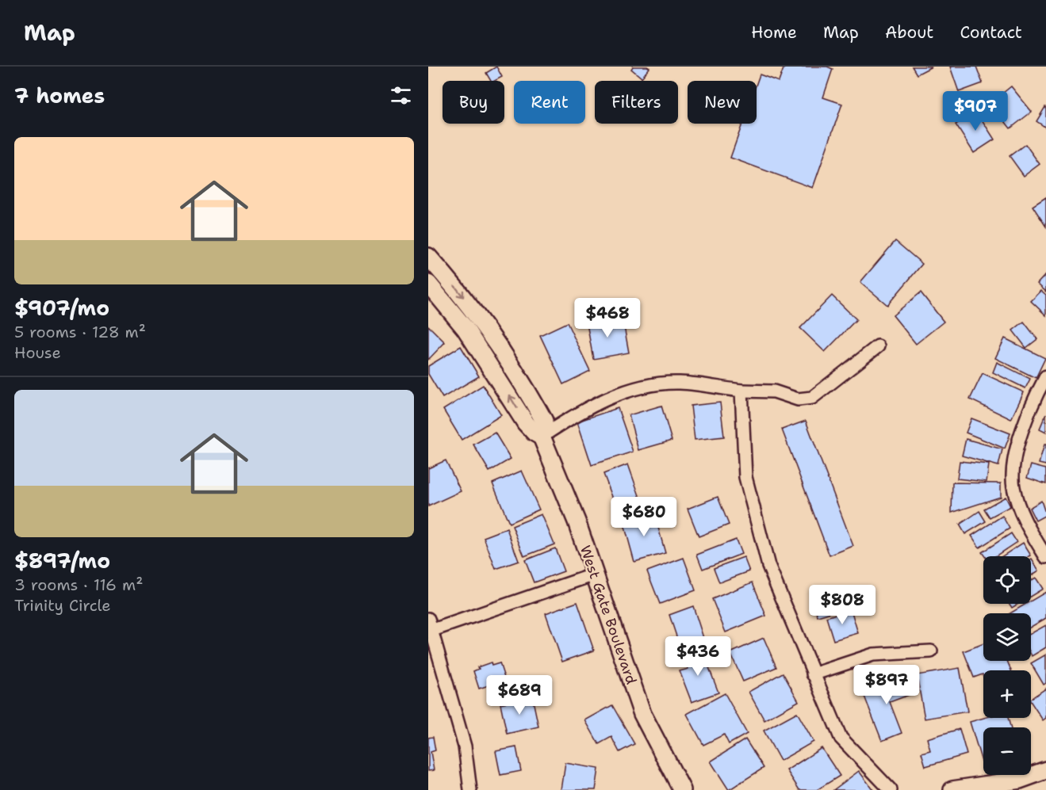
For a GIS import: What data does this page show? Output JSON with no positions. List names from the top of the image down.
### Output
{
  "streets": {
    "street": ["West Gate Boulevard"]
  },
  "page": {
    "header": "Map",
    "nav": [
      "Home",
      "Map",
      "About",
      "Contact"
    ],
    "heading": "7 homes",
    "chip": [
      "Buy",
      "Rent",
      "Filters",
      "New"
    ],
    "price": [
      "$907",
      "$468",
      "$680",
      "$808",
      "$436",
      "$897",
      "$689"
    ],
    "list": [
      {
        "name": "$907/mo",
        "note": "5 rooms · 128 m² · House"
      },
      {
        "name": "$897/mo",
        "note": "3 rooms · 116 m² · Trinity Circle"
      }
    ],
    "map_buttons": ["+", "−"]
  }
}
